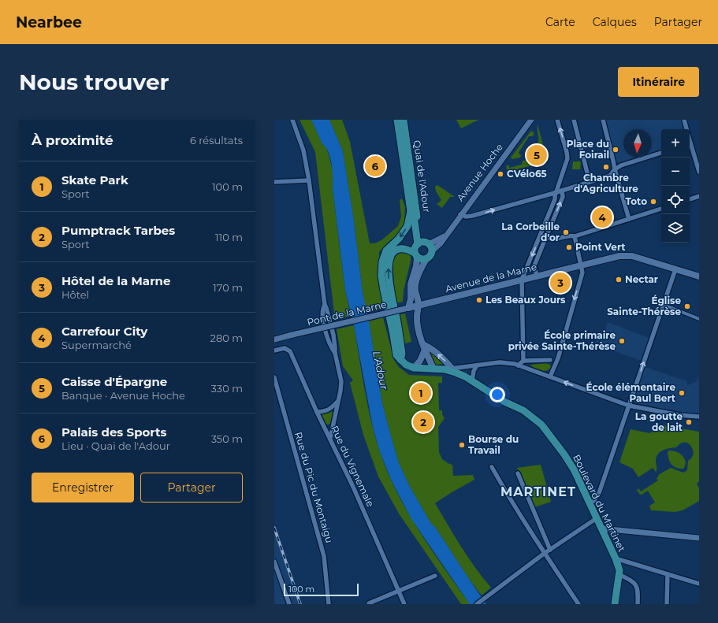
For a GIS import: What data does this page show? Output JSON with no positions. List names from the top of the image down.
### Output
{
  "streets": {
    "main road": ["Quai de l'Adour", "Avenue de la Marne", "Boulevard du Martinet"],
    "street": [
      "Avenue Hoche",
      "Pont de la Marne",
      "Rue du Vignemale",
      "Rue du Pic du Montaigu"
    ]
  },
  "crossings": [
    ["Avenue Hoche", "Quai de l'Adour"],
    ["Avenue de la Marne", "Pont de la Marne"]
  ],
  "districts": ["MARTINET"],
  "water": ["L'Adour"],
  "places": [
    "Place du Foirail",
    "Chambre d'Agriculture",
    "CVélo65",
    "Toto",
    "La Corbeille d'or",
    "Point Vert",
    "Nectar",
    "Les Beaux Jours",
    "Église Sainte-Thérèse",
    "École primaire privée Sainte-Thérèse",
    "École élémentaire Paul Bert",
    "La goutte de lait",
    "Bourse du Travail"
  ],
  "scale_bar": "100 m",
  "north": "bottom",
  "page": {
    "header": "Nearbee",
    "nav": ["Carte", "Calques", "Partager"],
    "buttons": [
      "Itinéraire",
      ["Enregistrer", "Partager"]
    ],
    "title": "Nous trouver",
    "heading": ["À proximité", "6 résultats"],
    "map_buttons": ["+", "−"],
    "pins": [
      "5",
      "6",
      "4",
      "3",
      "1",
      "2"
    ],
    "list": [
      {
        "mark": "1",
        "name": "Skate Park",
        "note": "Sport",
        "value": "100 m"
      },
      {
        "mark": "2",
        "name": "Pumptrack Tarbes",
        "note": "Sport",
        "value": "110 m"
      },
      {
        "mark": "3",
        "name": "Hôtel de la Marne",
        "note": "Hôtel",
        "value": "170 m"
      },
      {
        "mark": "4",
        "name": "Carrefour City",
        "note": "Supermarché",
        "value": "280 m"
      },
      {
        "mark": "5",
        "name": "Caisse d'Épargne",
        "note": "Banque · Avenue Hoche",
        "value": "330 m"
      },
      {
        "mark": "6",
        "name": "Palais des Sports",
        "note": "Lieu · Quai de l'Adour",
        "value": "350 m"
      }
    ],
    "scale": "100 m"
  }
}
